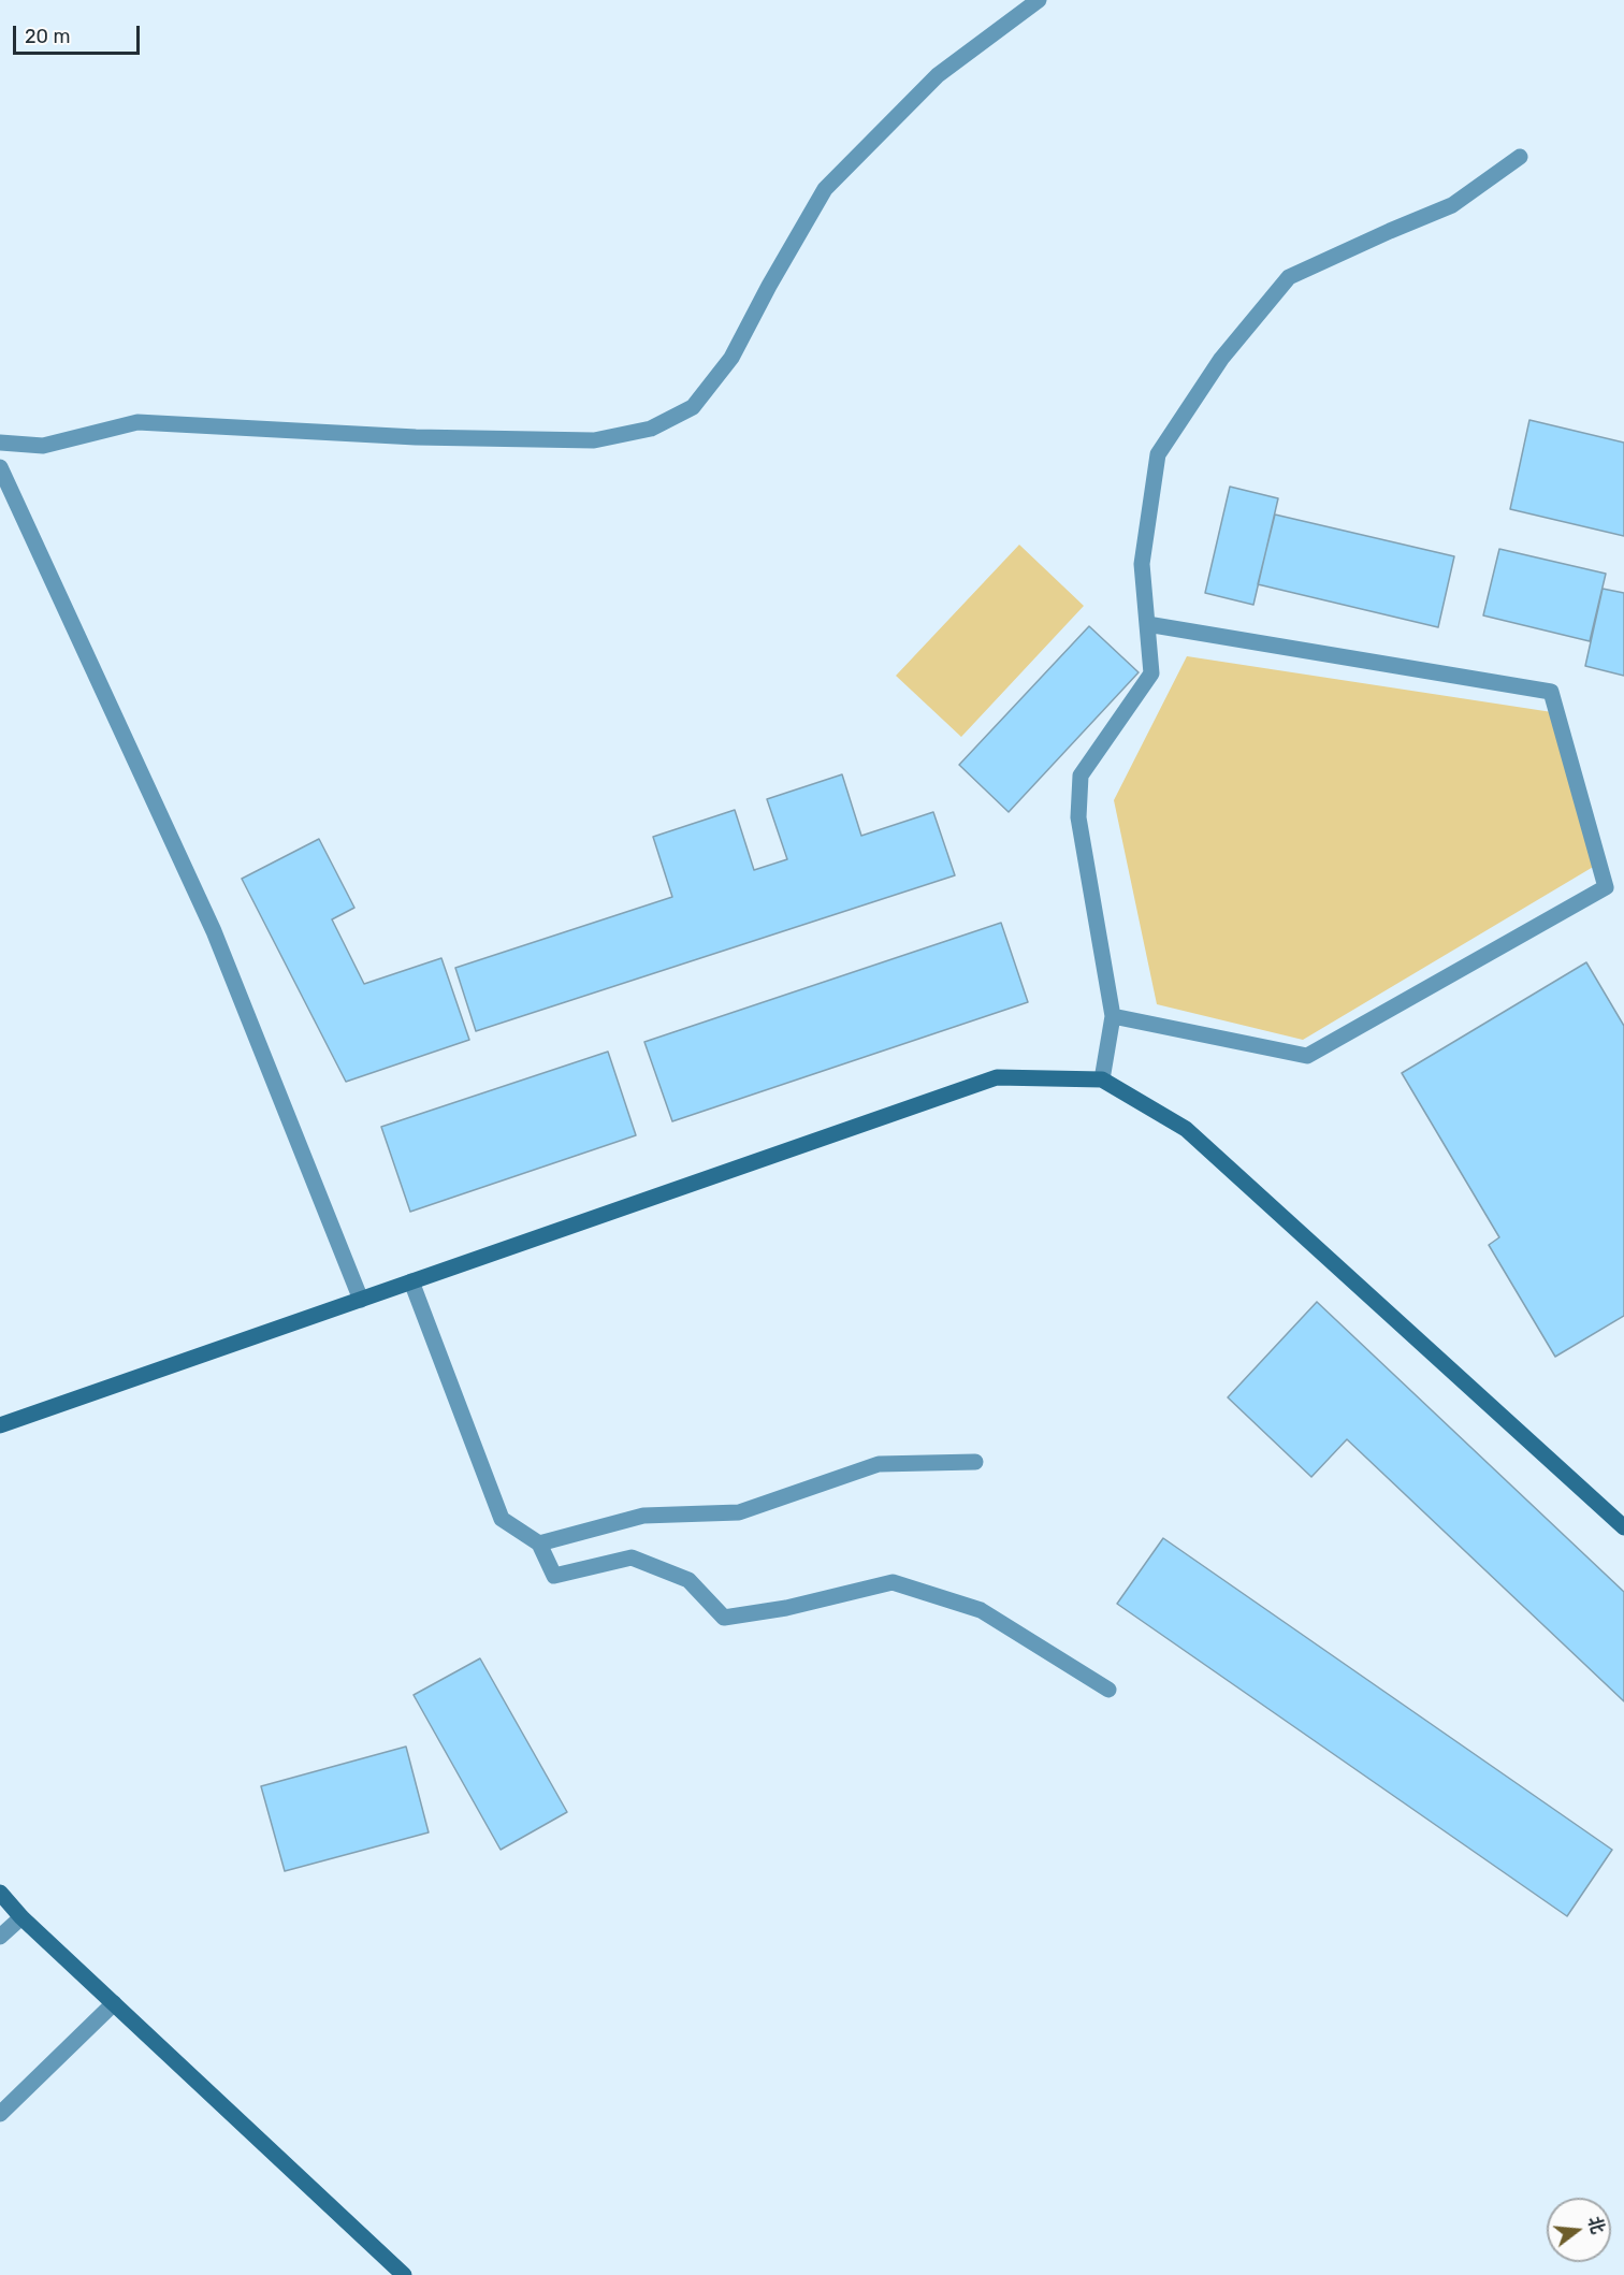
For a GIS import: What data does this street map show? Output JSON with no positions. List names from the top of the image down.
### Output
{
  "scale_bar": "20 m",
  "north": "right"
}
